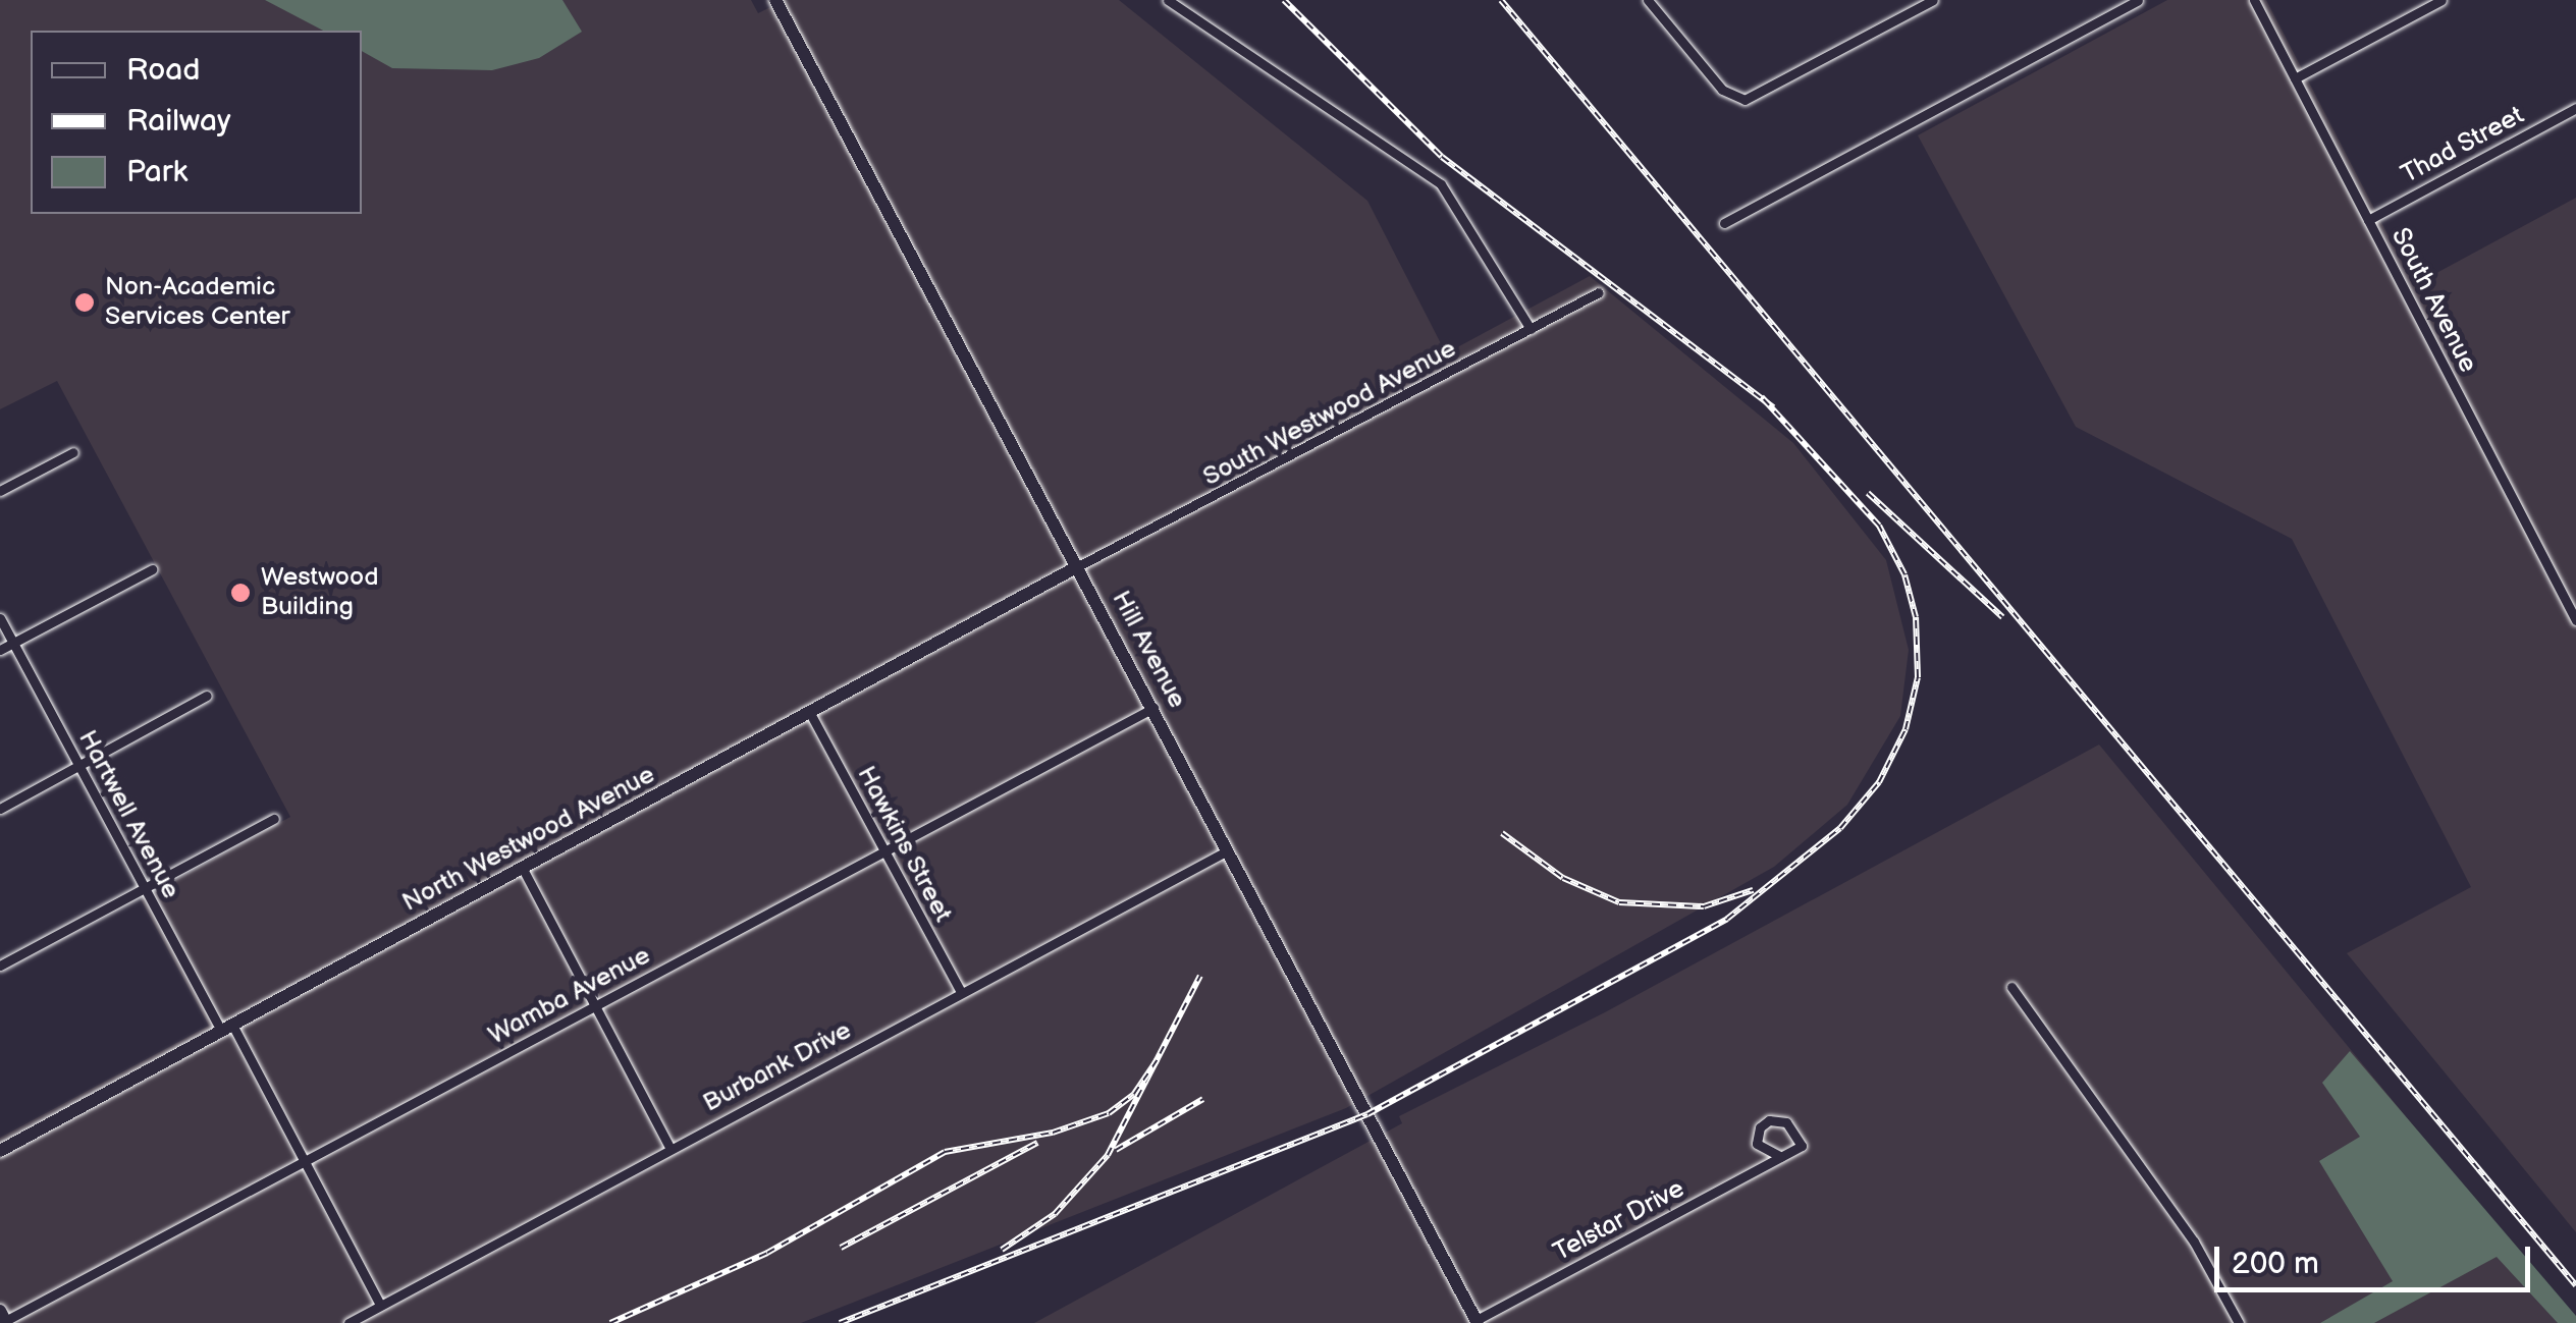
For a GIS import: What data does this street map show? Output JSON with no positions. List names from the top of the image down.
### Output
{
  "streets": {
    "main road": ["Hill Avenue", "North Westwood Avenue"],
    "street": [
      "Thad Street",
      "South Avenue",
      "South Westwood Avenue",
      "Hartwell Avenue",
      "Hawkins Street",
      "Wamba Avenue",
      "Burbank Drive",
      "Telstar Drive"
    ]
  },
  "crossings": [
    ["Thad Street", "South Avenue"],
    ["South Westwood Avenue", "Hill Avenue"],
    ["South Westwood Avenue", "North Westwood Avenue"],
    ["Hill Avenue", "North Westwood Avenue"],
    ["Hill Avenue", "Wamba Avenue"],
    ["Hill Avenue", "Burbank Drive"],
    ["Hill Avenue", "Telstar Drive"],
    ["Hartwell Avenue", "North Westwood Avenue"],
    ["Hartwell Avenue", "Wamba Avenue"],
    ["Hartwell Avenue", "Burbank Drive"],
    ["North Westwood Avenue", "Hawkins Street"],
    ["Hawkins Street", "Wamba Avenue"],
    ["Hawkins Street", "Burbank Drive"]
  ],
  "places": ["Non-Academic Services Center", "Westwood Building"],
  "legend": ["Road", "Railway", "Park"],
  "scale_bar": "200 m"
}
